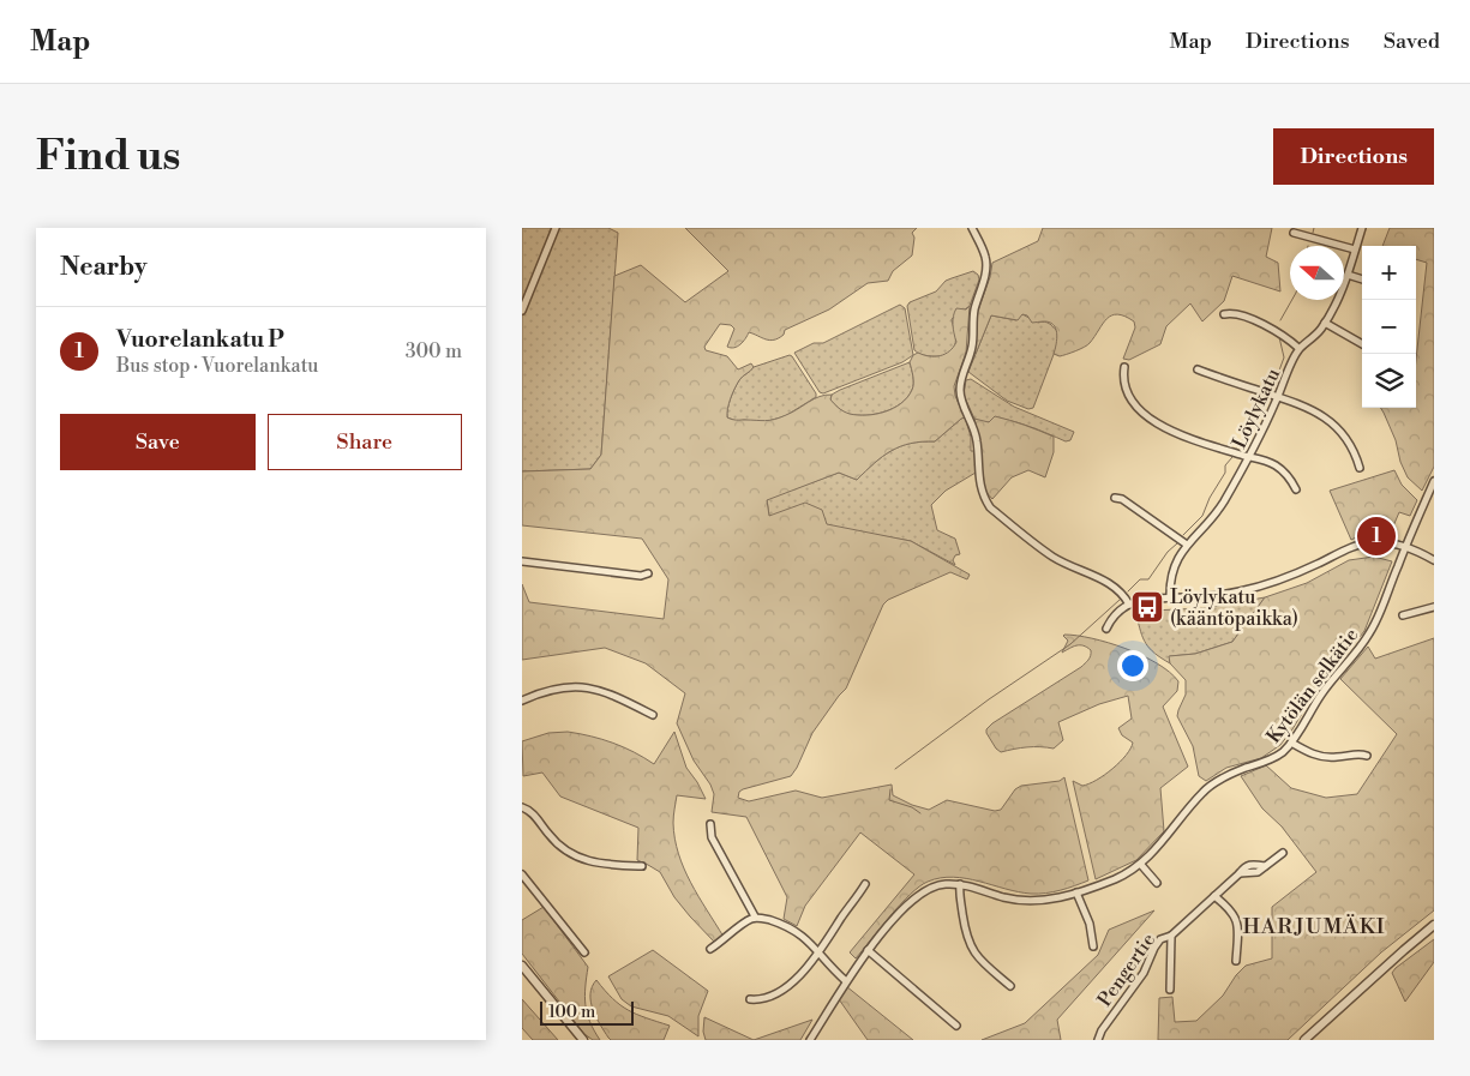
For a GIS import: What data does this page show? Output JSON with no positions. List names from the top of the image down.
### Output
{
  "streets": {
    "street": ["Löylykatu", "Kytölän selkätie", "Pengertie"]
  },
  "districts": ["HARJUMÄKI"],
  "places": {
    "bus stop": ["Löylykatu (kääntöpaikka)"]
  },
  "scale_bar": "100 m",
  "north": "left",
  "page": {
    "header": "Map",
    "nav": ["Map", "Directions", "Saved"],
    "buttons": [
      "Directions",
      ["Save", "Share"]
    ],
    "title": "Find us",
    "heading": "Nearby",
    "map_buttons": ["+", "−"],
    "list": [
      {
        "mark": "1",
        "name": "Vuorelankatu P",
        "note": "Bus stop · Vuorelankatu",
        "value": "300 m"
      }
    ],
    "pins": "1",
    "scale": "100 m"
  }
}
